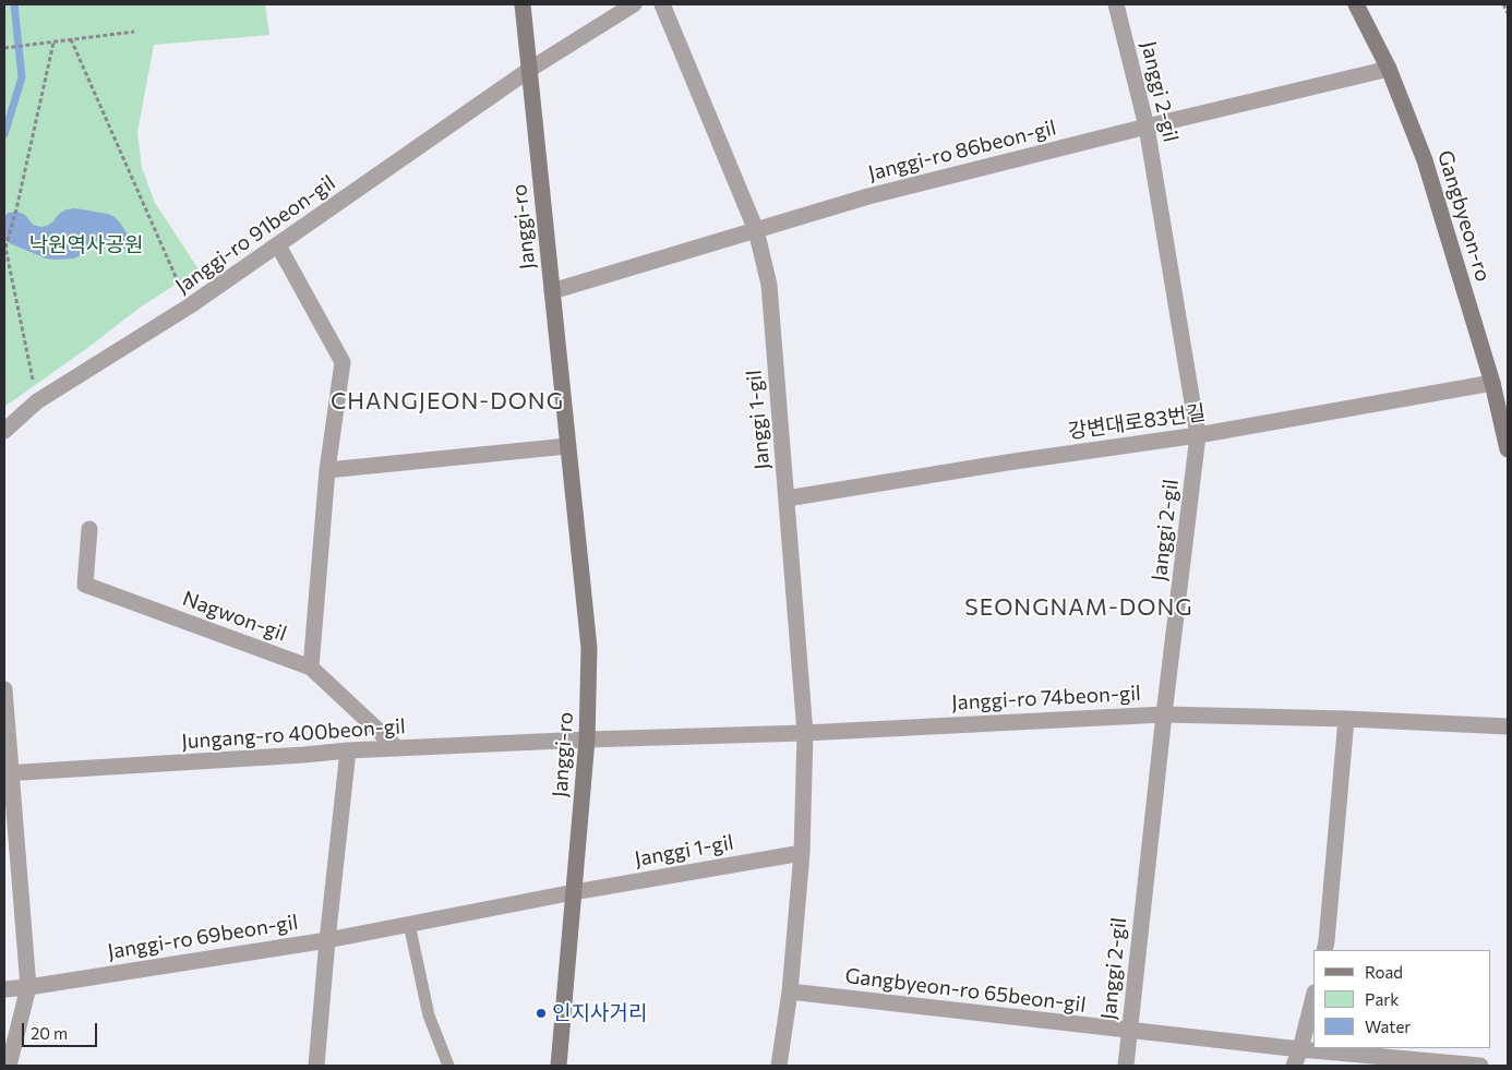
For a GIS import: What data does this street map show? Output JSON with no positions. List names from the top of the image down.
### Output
{
  "streets": {
    "main road": ["Gangbyeon-ro", "Janggi-ro"],
    "street": [
      "Janggi 2-gil",
      "Janggi-ro 86beon-gil",
      "Janggi-ro 91beon-gil",
      "Janggi 1-gil",
      "강변대로83번길",
      "Nagwon-gil",
      "Janggi-ro 74beon-gil",
      "Jungang-ro 400beon-gil",
      "Janggi-ro 69beon-gil",
      "Gangbyeon-ro 65beon-gil"
    ]
  },
  "crossings": [
    ["Janggi 2-gil", "Janggi-ro 86beon-gil"],
    ["Janggi 2-gil", "강변대로83번길"],
    ["Janggi 2-gil", "Janggi-ro 74beon-gil"],
    ["Janggi 2-gil", "Gangbyeon-ro 65beon-gil"],
    ["Janggi-ro 86beon-gil", "Gangbyeon-ro"],
    ["Janggi-ro 86beon-gil", "Janggi-ro"],
    ["Janggi-ro 86beon-gil", "Janggi 1-gil"],
    ["Gangbyeon-ro", "강변대로83번길"],
    ["Janggi-ro", "Janggi-ro 91beon-gil"],
    ["Janggi-ro", "Janggi 1-gil"],
    ["Janggi-ro", "Janggi-ro 74beon-gil"],
    ["Janggi-ro", "Jungang-ro 400beon-gil"],
    ["Janggi-ro", "Janggi-ro 69beon-gil"],
    ["Janggi 1-gil", "강변대로83번길"],
    ["Janggi 1-gil", "Janggi-ro 74beon-gil"],
    ["Janggi 1-gil", "Janggi-ro 69beon-gil"],
    ["Janggi 1-gil", "Gangbyeon-ro 65beon-gil"],
    ["Nagwon-gil", "Jungang-ro 400beon-gil"],
    ["Janggi-ro 74beon-gil", "Jungang-ro 400beon-gil"]
  ],
  "districts": ["CHANGJEON-DONG", "SEONGNAM-DONG"],
  "parks": ["낙원역사공원"],
  "places": ["인지사거리"],
  "legend": ["Road", "Park", "Water"],
  "scale_bar": "20 m"
}
